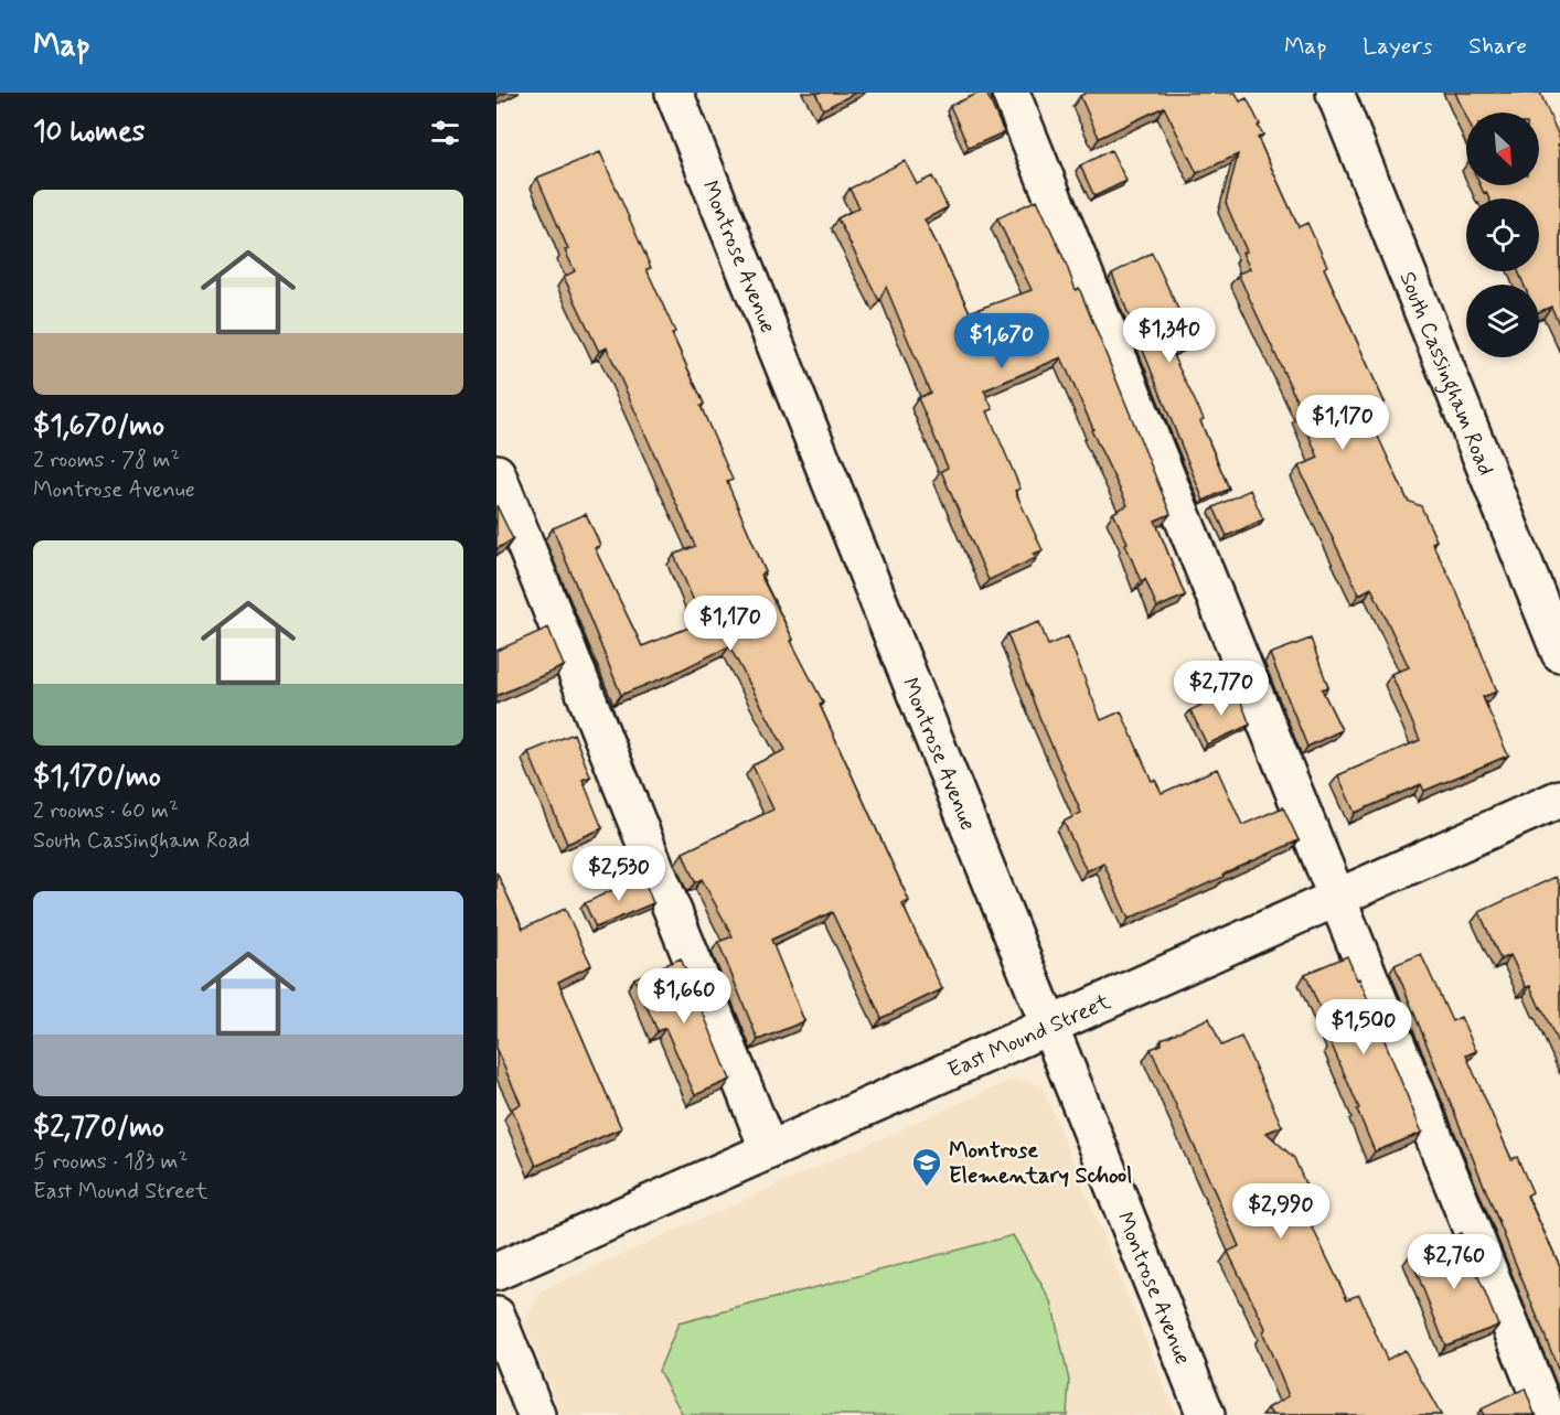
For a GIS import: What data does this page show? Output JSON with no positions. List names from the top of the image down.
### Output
{
  "streets": {
    "street": ["Montrose Avenue", "South Cassingham Road", "East Mound Street"]
  },
  "crossings": [
    ["Montrose Avenue", "East Mound Street"]
  ],
  "places": {
    "school or university": ["Montrose Elementary School"]
  },
  "north": "bottom right",
  "page": {
    "header": "Map",
    "nav": ["Map", "Layers", "Share"],
    "heading": "10 homes",
    "list": [
      {
        "name": "$1,670/mo",
        "note": "2 rooms · 78 m² · Montrose Avenue"
      },
      {
        "name": "$1,170/mo",
        "note": "2 rooms · 60 m² · South Cassingham Road"
      },
      {
        "name": "$2,770/mo",
        "note": "5 rooms · 183 m² · East Mound Street"
      }
    ],
    "price": [
      "$1,340",
      "$1,670",
      "$1,170",
      "$1,170",
      "$2,770",
      "$2,530",
      "$1,660",
      "$1,500",
      "$2,990",
      "$2,760"
    ]
  }
}
